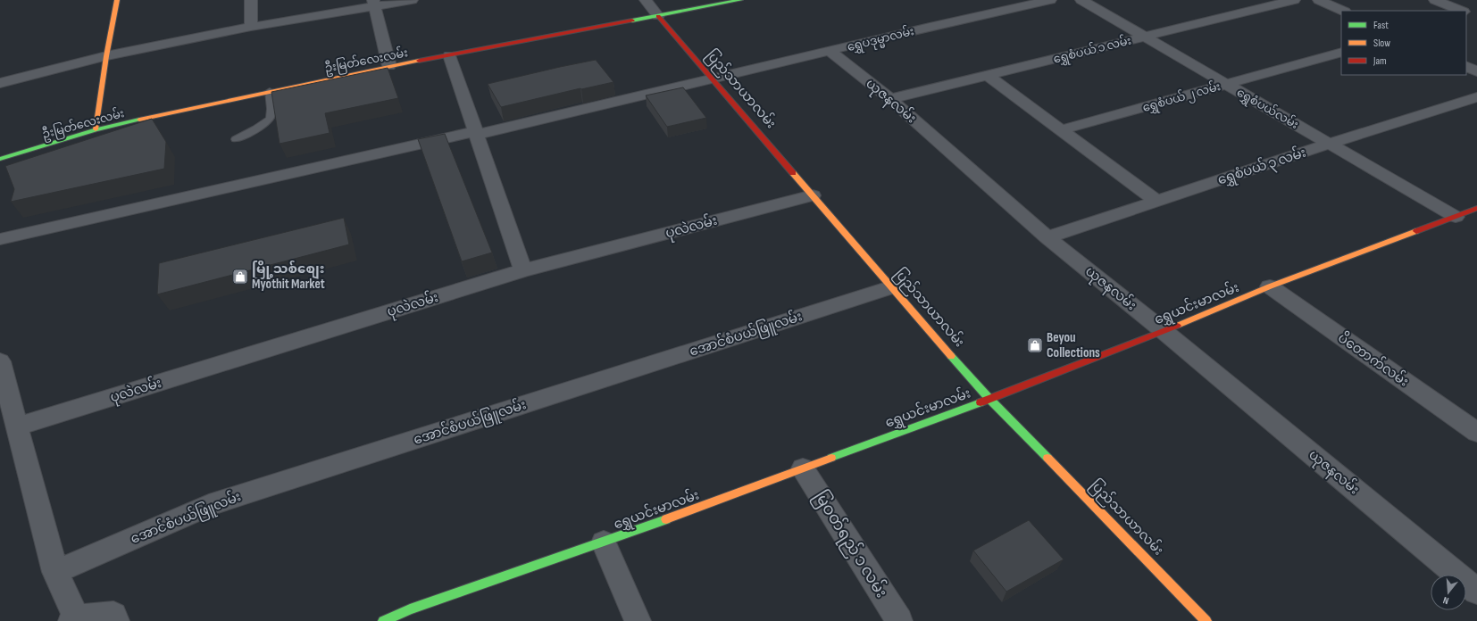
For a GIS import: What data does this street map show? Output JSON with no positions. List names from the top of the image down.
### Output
{
  "streets": {
    "main road": ["ဦးမြတ်လေးလမ်း", "ပြည်သာယာလမ်း", "ရွှေယင်းမာလမ်း"],
    "street": [
      "ရွှေပဒုမ္မာလမ်း",
      "ရွှေစံပယ် ၁ လမ်း",
      "ရွှေစံပယ် ၂ လမ်း",
      "ယုဇနလမ်း",
      "ရွှေစံပယ်လမ်း",
      "ရွှေစံပယ် ၃ လမ်း",
      "ပုလဲလမ်း",
      "အောင်စံပယ်ဖြူလမ်း",
      "ပိတောက်လမ်း",
      "မြဝတ်ရည် ၁ လမ်း"
    ]
  },
  "crossings": [
    ["ရွှေပဒုမ္မာလမ်း", "ပြည်သာယာလမ်း"],
    ["ရွှေပဒုမ္မာလမ်း", "ယုဇနလမ်း"],
    ["ရွှေစံပယ် ၁ လမ်း", "ယုဇနလမ်း"],
    ["ရွှေစံပယ် ၁ လမ်း", "ရွှေစံပယ်လမ်း"],
    ["ဦးမြတ်လေးလမ်း", "ပြည်သာယာလမ်း"],
    ["ပြည်သာယာလမ်း", "ပုလဲလမ်း"],
    ["ပြည်သာယာလမ်း", "ရွှေယင်းမာလမ်း"],
    ["ပြည်သာယာလမ်း", "အောင်စံပယ်ဖြူလမ်း"],
    ["ရွှေစံပယ် ၂ လမ်း", "ရွှေစံပယ်လမ်း"],
    ["ယုဇနလမ်း", "ရွှေစံပယ် ၃ လမ်း"],
    ["ယုဇနလမ်း", "ရွှေယင်းမာလမ်း"],
    ["ရွှေစံပယ်လမ်း", "ရွှေစံပယ် ၃ လမ်း"],
    ["ရွှေစံပယ်လမ်း", "ရွှေယင်းမာလမ်း"],
    ["ရွှေယင်းမာလမ်း", "ပိတောက်လမ်း"],
    ["ရွှေယင်းမာလမ်း", "မြဝတ်ရည် ၁ လမ်း"]
  ],
  "places": {
    "shop": ["မြို့သစ်စျေး Myothit Market", "Beyou Collections"]
  },
  "legend": ["Fast", "Slow", "Jam"],
  "north": "bottom"
}
